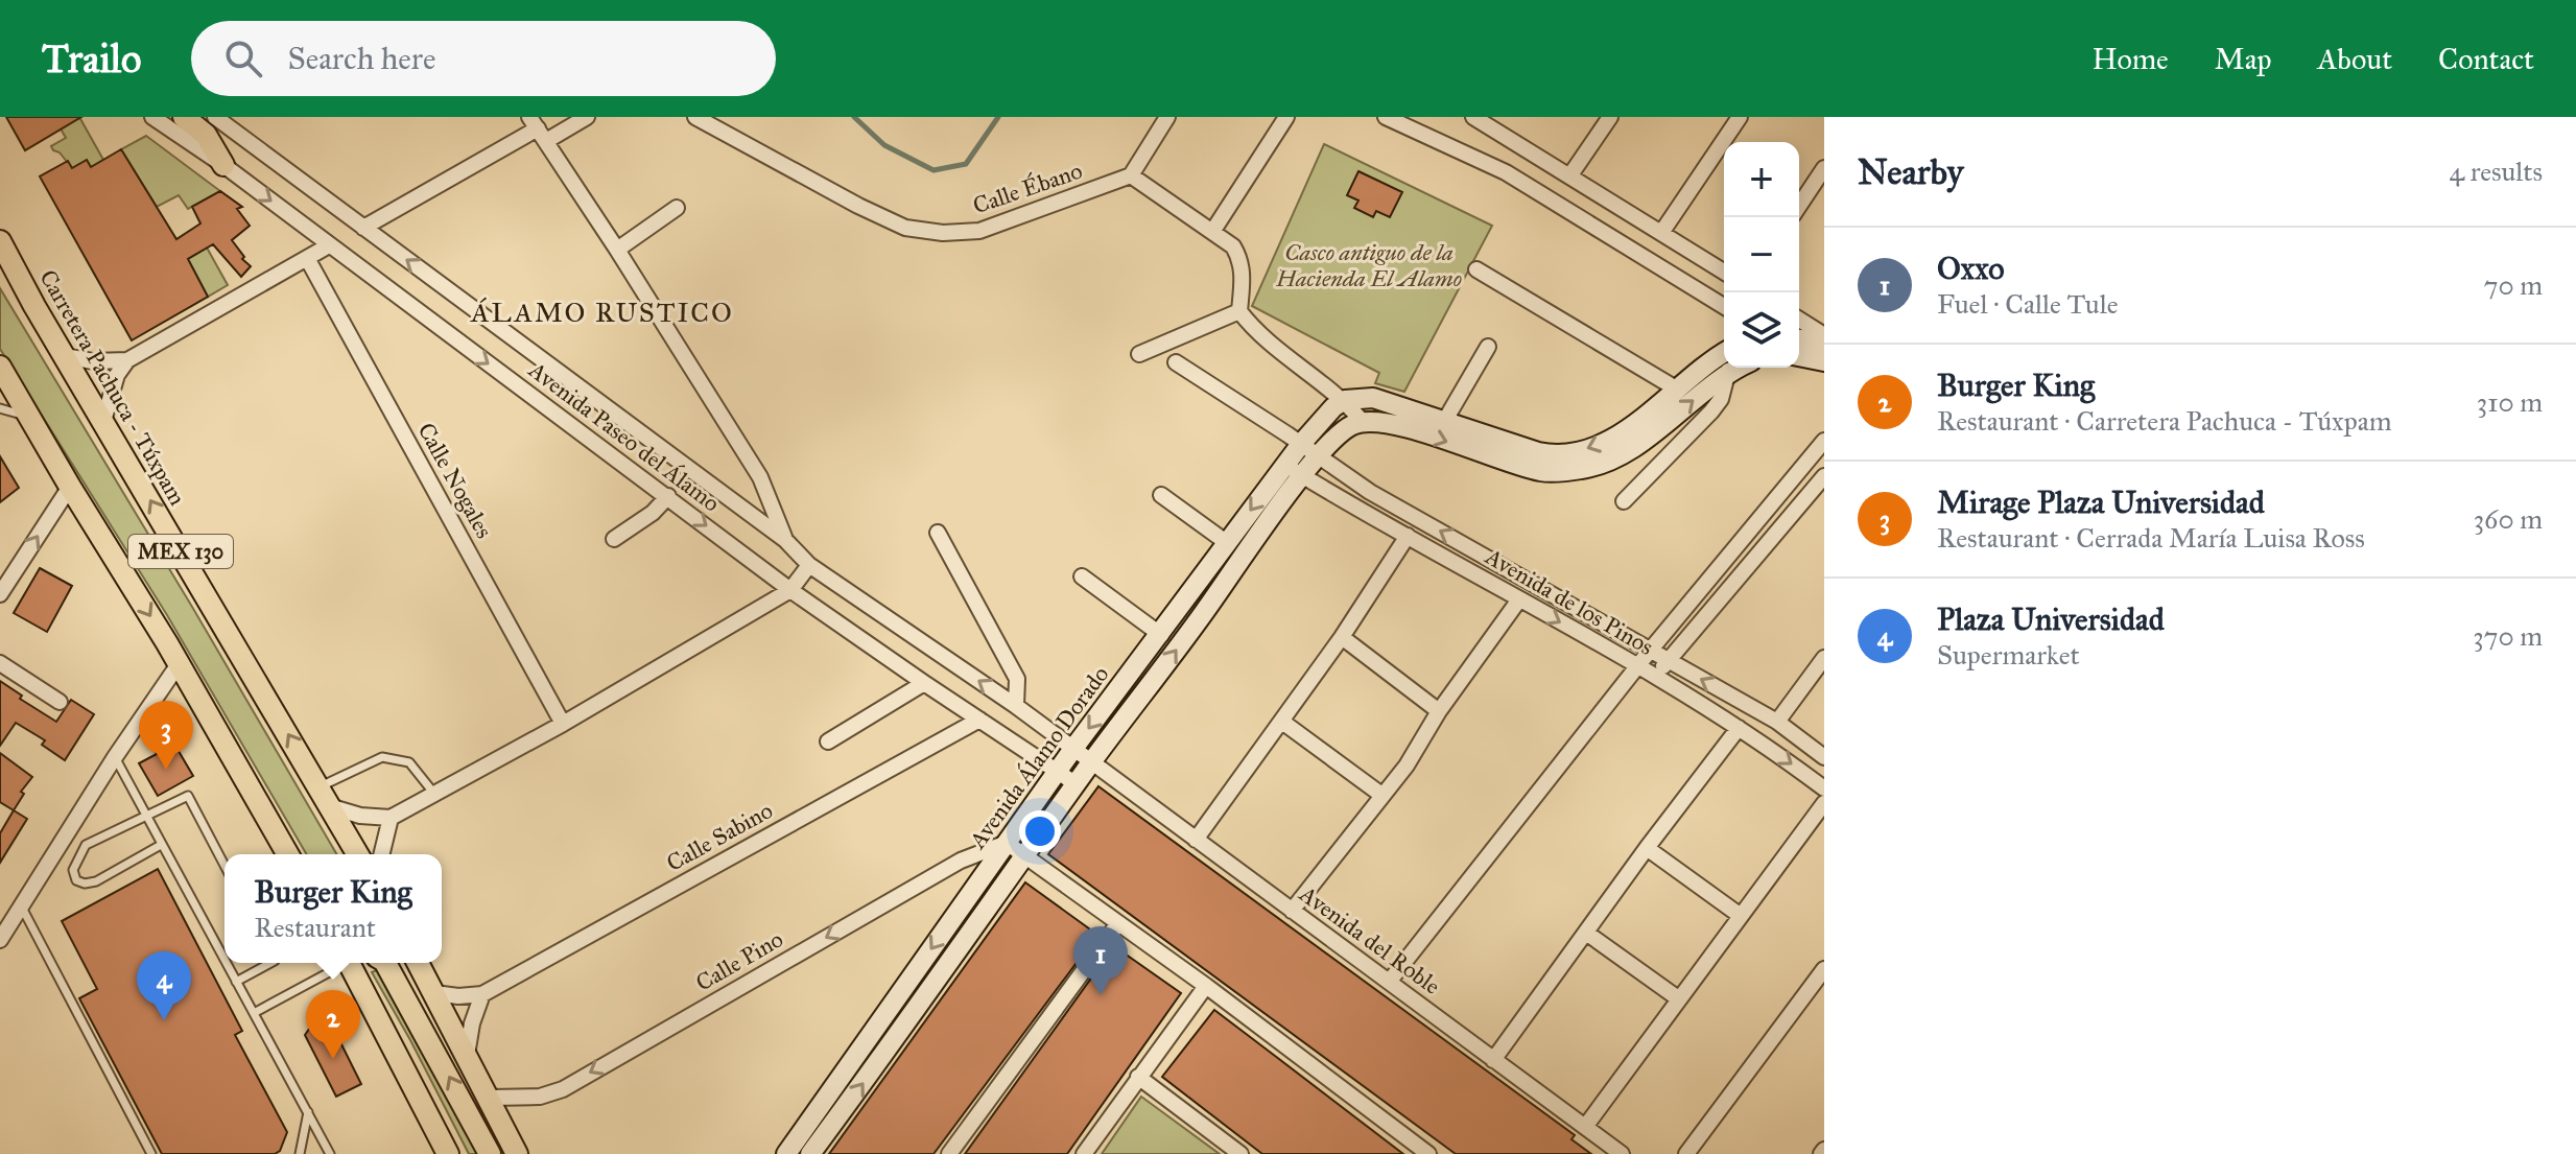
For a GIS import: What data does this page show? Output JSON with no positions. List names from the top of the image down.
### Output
{
  "streets": {
    "main road": ["Carretera Pachuca - Túxpam", "MEX 130"],
    "street": [
      "Calle Ébano",
      "Avenida Paseo del Álamo",
      "Calle Nogales",
      "Avenida de los Pinos",
      "Avenida Álamo Dorado",
      "Calle Sabino",
      "Avenida del Roble",
      "Calle Pino"
    ]
  },
  "crossings": [
    ["Avenida Paseo del Álamo", "Avenida Álamo Dorado"],
    ["Avenida Paseo del Álamo", "Calle Sabino"],
    ["Avenida Paseo del Álamo", "Avenida del Roble"],
    ["Avenida de los Pinos", "Avenida Álamo Dorado"],
    ["Avenida Álamo Dorado", "Avenida del Roble"],
    ["Avenida Álamo Dorado", "Calle Pino"]
  ],
  "one_way": ["Calle Pino"],
  "districts": ["ÁLAMO RUSTICO"],
  "parks": ["Casco antiguo de la Hacienda El Alamo"],
  "page": {
    "header": "Trailo",
    "search": "Search here",
    "nav": [
      "Home",
      "Map",
      "About",
      "Contact"
    ],
    "heading": ["Nearby", "4 results"],
    "map_buttons": ["+", "−"],
    "list": [
      {
        "mark": "1",
        "name": "Oxxo",
        "note": "Fuel · Calle Tule",
        "value": "70 m"
      },
      {
        "mark": "2",
        "name": "Burger King",
        "note": "Restaurant · Carretera Pachuca - Túxpam",
        "value": "310 m"
      },
      {
        "mark": "3",
        "name": "Mirage Plaza Universidad",
        "note": "Restaurant · Cerrada María Luisa Ross",
        "value": "360 m"
      },
      {
        "mark": "4",
        "name": "Plaza Universidad",
        "note": "Supermarket",
        "value": "370 m"
      }
    ],
    "pins": [
      "3",
      "1",
      "4",
      "2"
    ],
    "popup": ["Burger King", "Restaurant"]
  }
}
